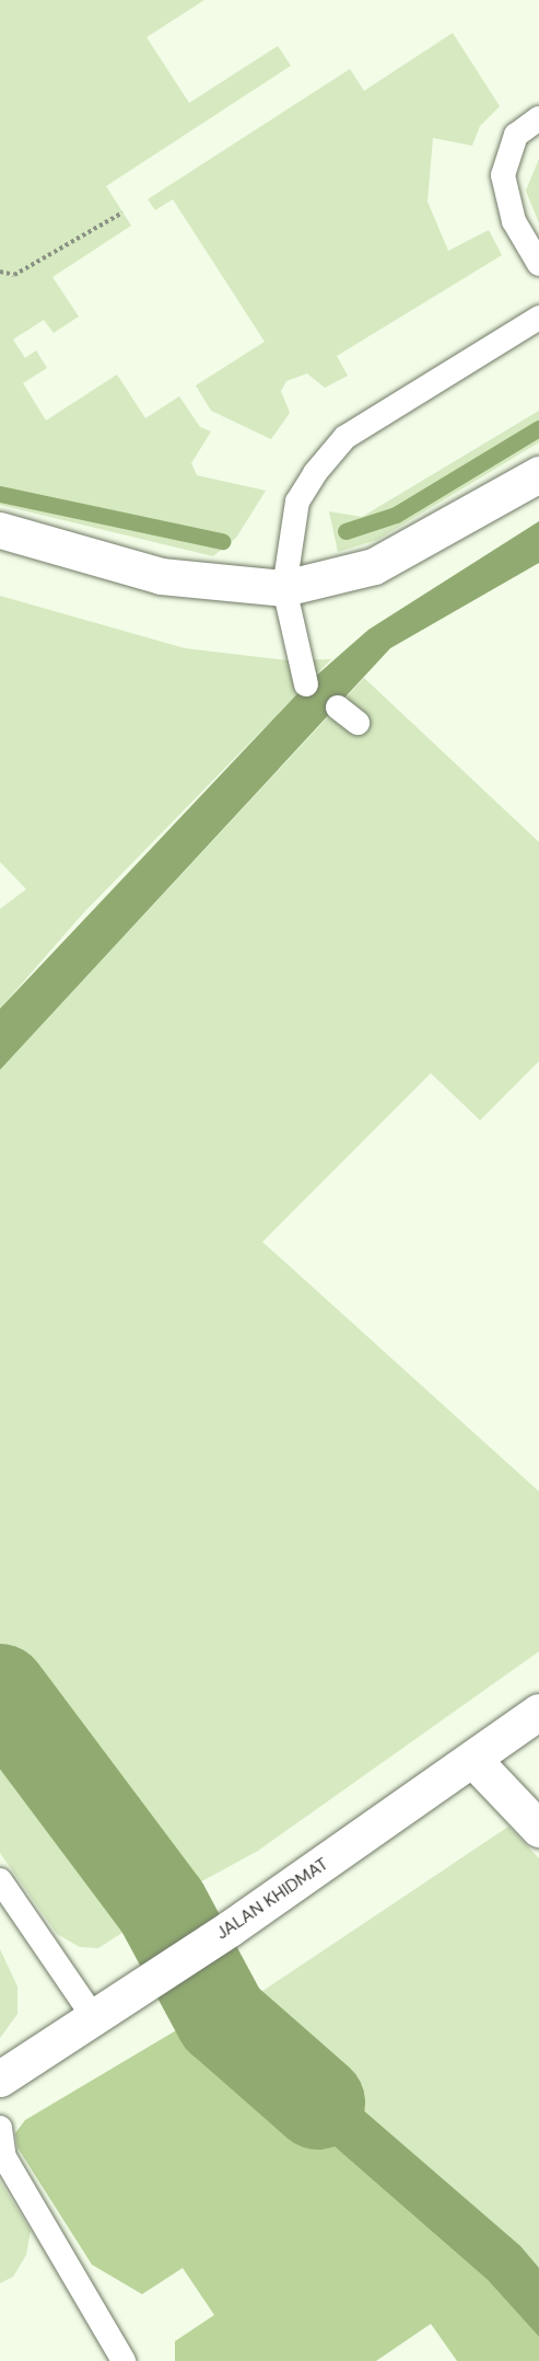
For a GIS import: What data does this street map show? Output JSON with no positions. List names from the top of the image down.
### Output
{
  "streets": {
    "street": ["JALAN KHIDMAT"]
  }
}
